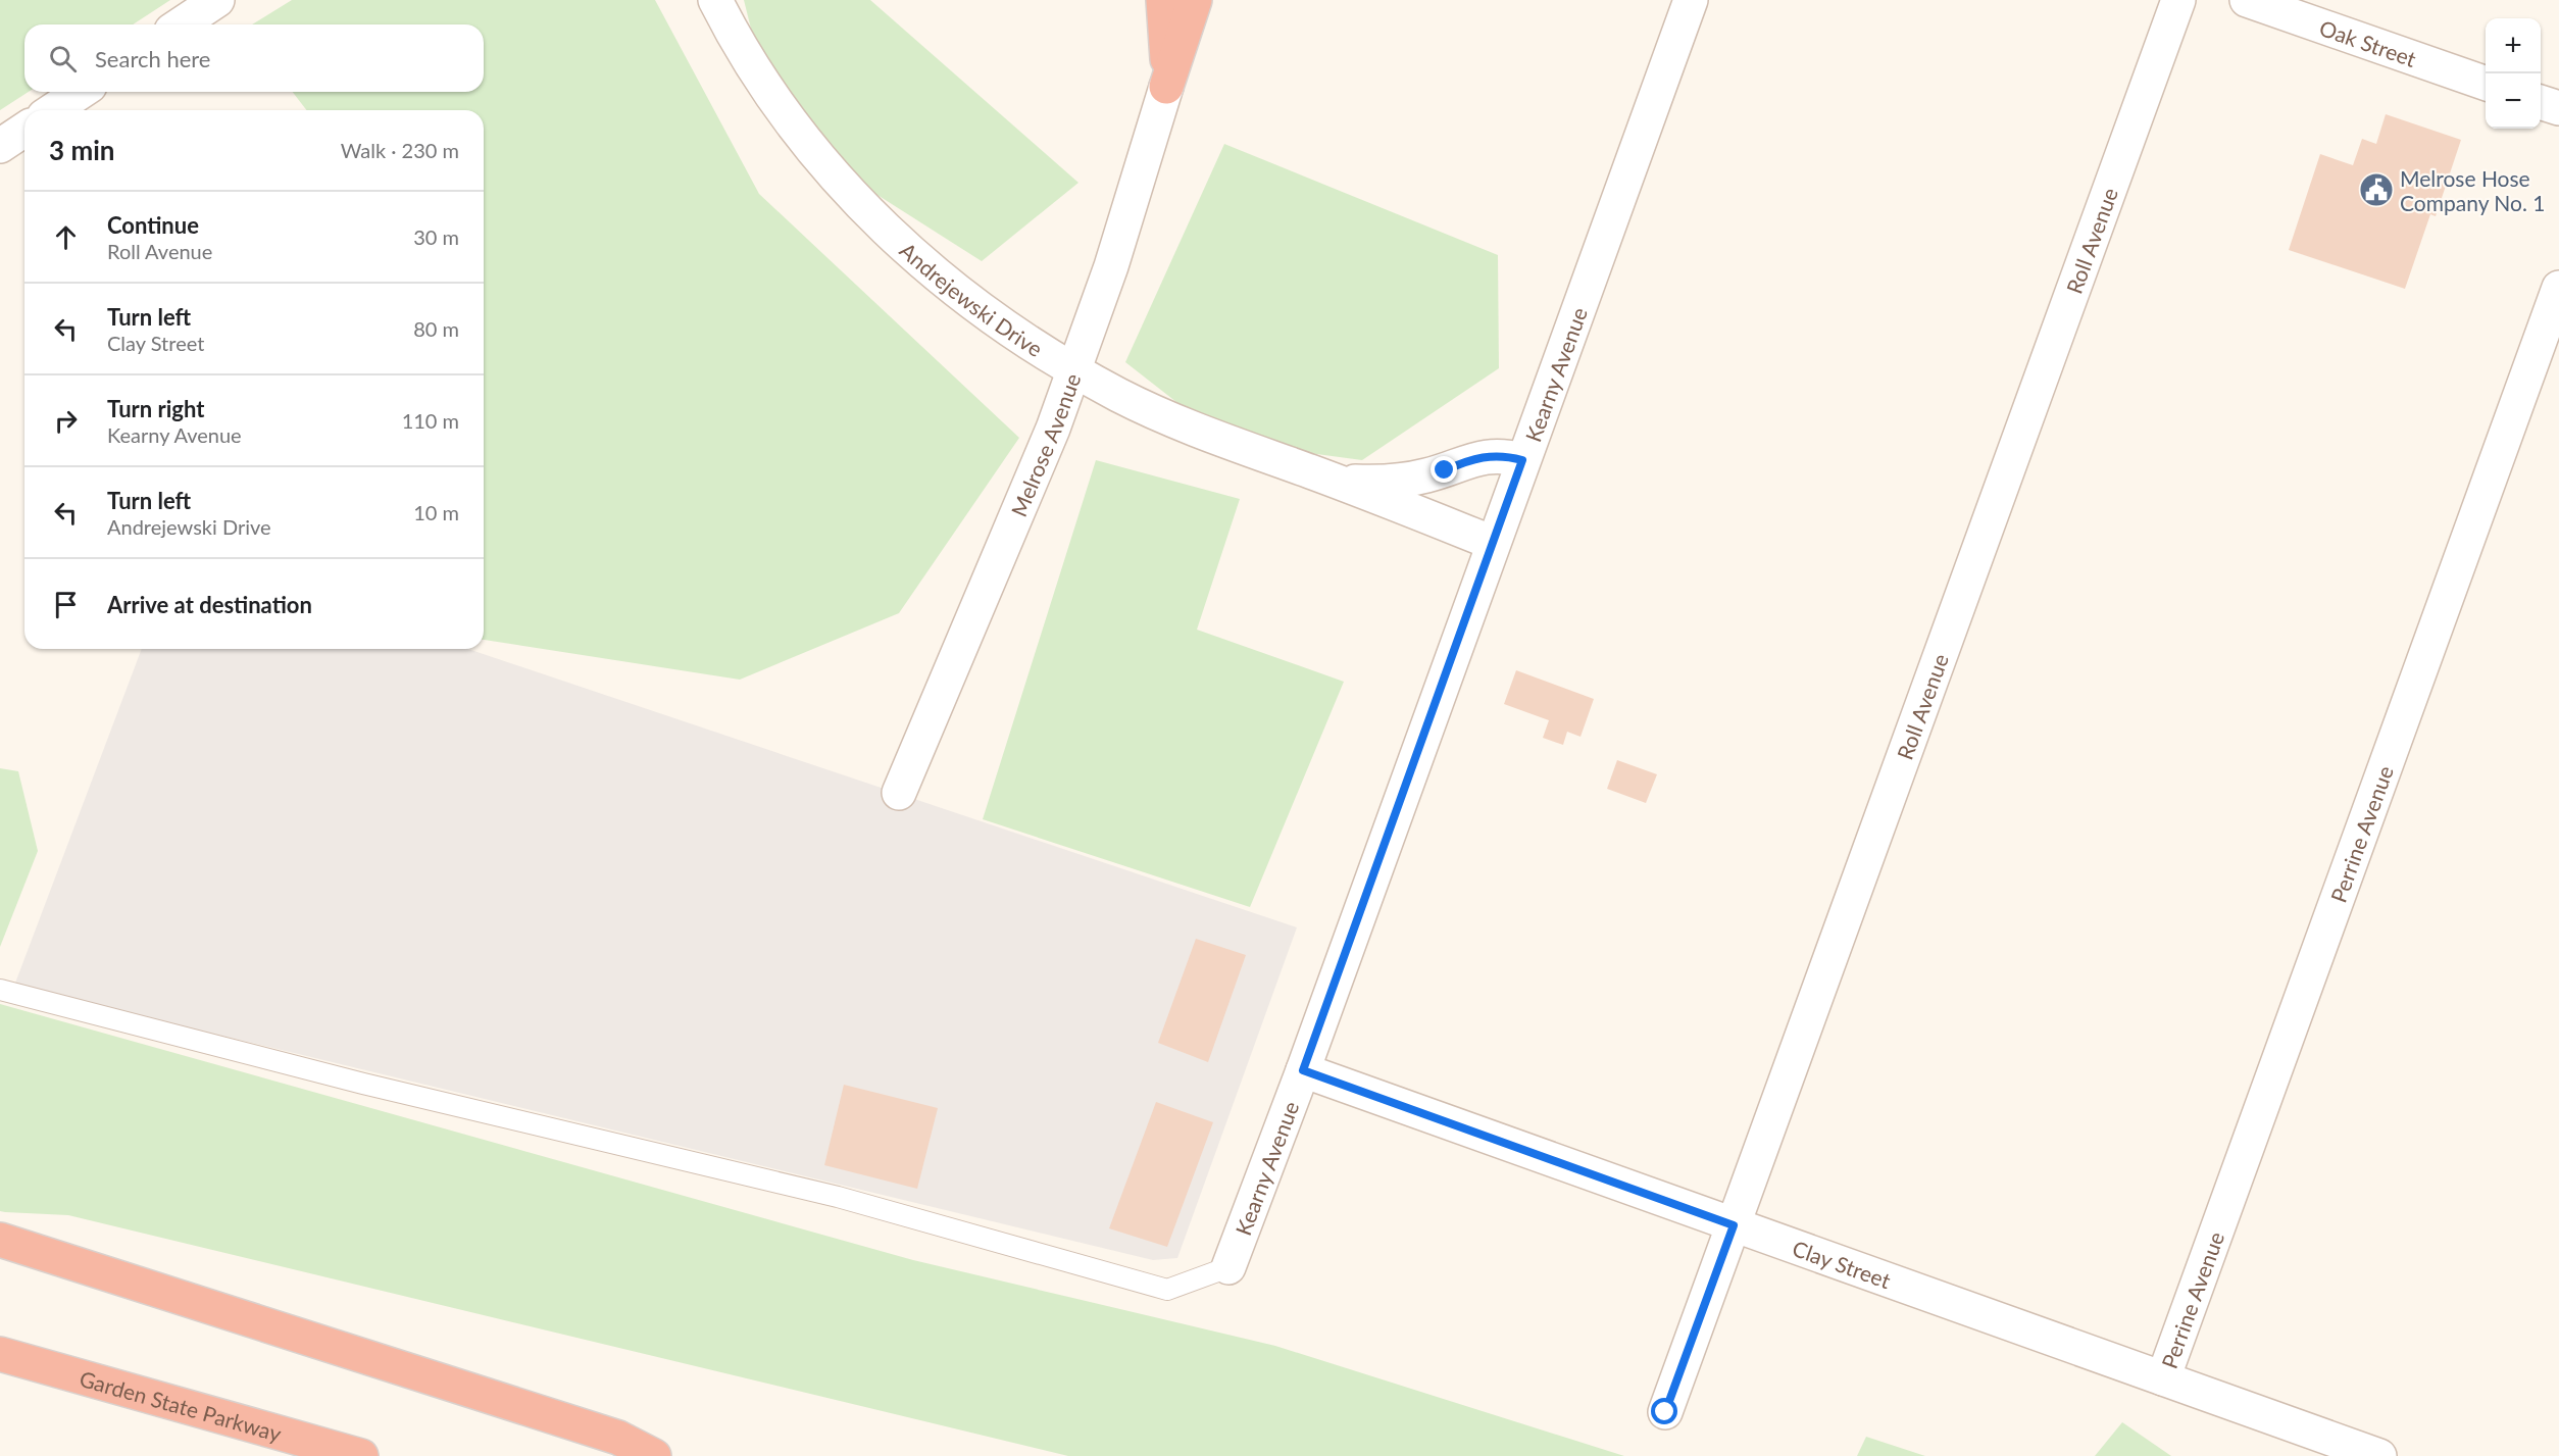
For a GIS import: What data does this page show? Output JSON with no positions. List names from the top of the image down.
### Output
{
  "streets": {
    "highway": ["Garden State Parkway"],
    "street": [
      "Oak Street",
      "Roll Avenue",
      "Andrejewski Drive",
      "Kearny Avenue",
      "Melrose Avenue",
      "Perrine Avenue",
      "Clay Street"
    ]
  },
  "crossings": [
    ["Roll Avenue", "Clay Street"],
    ["Andrejewski Drive", "Kearny Avenue"],
    ["Andrejewski Drive", "Melrose Avenue"],
    ["Kearny Avenue", "Clay Street"],
    ["Perrine Avenue", "Clay Street"]
  ],
  "places": {
    "public building": ["Melrose Hose Company No. 1"]
  },
  "page": {
    "map_buttons": ["+", "−"],
    "search": "Search here",
    "heading": ["3 min", "Walk · 230 m"],
    "list": [
      ["Continue", "Roll Avenue", "30 m"],
      ["Turn left", "Clay Street", "80 m"],
      ["Turn right", "Kearny Avenue", "110 m"],
      ["Turn left", "Andrejewski Drive", "10 m"],
      "Arrive at destination"
    ]
  }
}
